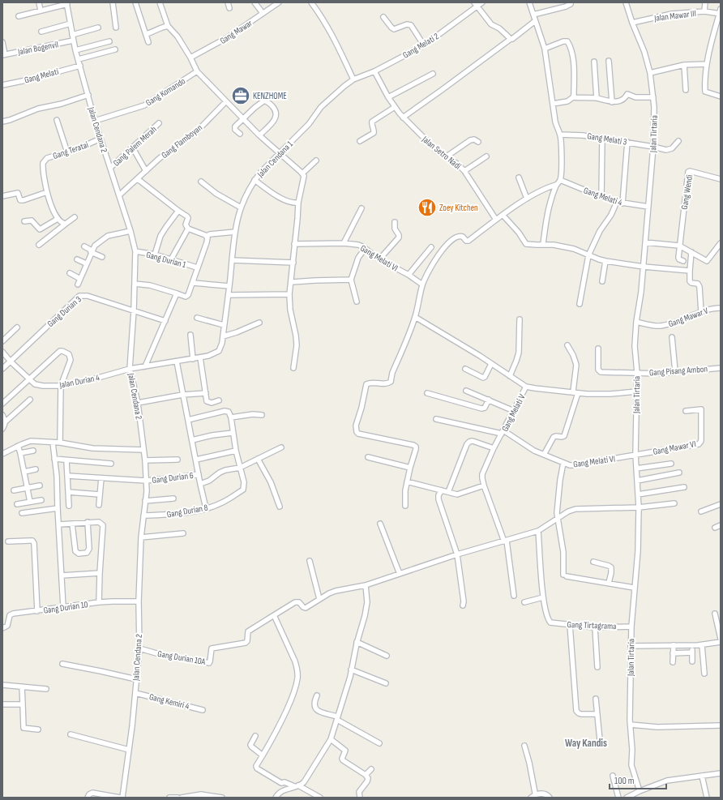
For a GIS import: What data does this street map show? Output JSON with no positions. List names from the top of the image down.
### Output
{
  "streets": {
    "street": [
      "Jalan Mawar III",
      "Gang Mawar",
      "Gang Melati 2",
      "Jalan Bogenvil",
      "Gang Melati",
      "Gang Komando",
      "Jalan Cendana 2",
      "Jalan Tirtaria",
      "Gang Melati 3",
      "Gang Flamboyan",
      "Gang Palem Merah",
      "Gang Teratai",
      "Jalan Setro Nadi",
      "Jalan Cendana 1",
      "Gang Wendi",
      "Gang Melati 4",
      "Gang Melati VI",
      "Gang Durian 1",
      "Gang Durian 3",
      "Gang Mawar V",
      "Gang Pisang Ambon",
      "Jalan Durian 4",
      "Gang Melati V",
      "Gang Mawar VI",
      "Gang Durian 6",
      "Gang Durian 8",
      "Gang Durian 10",
      "Gang Tirtagrama",
      "Gang Durian 10A",
      "Gang Kemiri 4"
    ]
  },
  "crossings": [
    ["Jalan Mawar III", "Jalan Tirtaria"],
    ["Gang Melati 2", "Jalan Setro Nadi"],
    ["Gang Melati 2", "Jalan Cendana 1"],
    ["Jalan Bogenvil", "Jalan Cendana 2"],
    ["Gang Melati", "Jalan Cendana 2"],
    ["Gang Komando", "Jalan Cendana 2"],
    ["Jalan Cendana 2", "Gang Flamboyan"],
    ["Jalan Cendana 2", "Gang Palem Merah"],
    ["Jalan Cendana 2", "Gang Teratai"],
    ["Jalan Cendana 2", "Jalan Cendana 1"],
    ["Jalan Cendana 2", "Gang Durian 1"],
    ["Jalan Cendana 2", "Gang Durian 3"],
    ["Jalan Cendana 2", "Jalan Durian 4"],
    ["Jalan Cendana 2", "Gang Durian 6"],
    ["Jalan Cendana 2", "Gang Durian 8"],
    ["Jalan Cendana 2", "Gang Durian 10"],
    ["Jalan Cendana 2", "Gang Durian 10A"],
    ["Jalan Cendana 2", "Gang Kemiri 4"],
    ["Jalan Tirtaria", "Gang Melati 3"],
    ["Jalan Tirtaria", "Gang Melati 4"],
    ["Jalan Tirtaria", "Gang Melati VI"],
    ["Jalan Tirtaria", "Gang Mawar V"],
    ["Jalan Tirtaria", "Gang Pisang Ambon"],
    ["Jalan Tirtaria", "Gang Melati V"],
    ["Jalan Tirtaria", "Gang Mawar VI"],
    ["Jalan Tirtaria", "Gang Tirtagrama"],
    ["Jalan Cendana 1", "Jalan Durian 4"],
    ["Gang Melati VI", "Gang Melati V"],
    ["Gang Melati VI", "Gang Mawar VI"],
    ["Gang Durian 3", "Jalan Durian 4"]
  ],
  "districts": ["Way Kandis"],
  "places": {
    "office": ["KENZHOME"],
    "restaurant": ["Zoey Kitchen"]
  },
  "scale_bar": "100 m"
}
